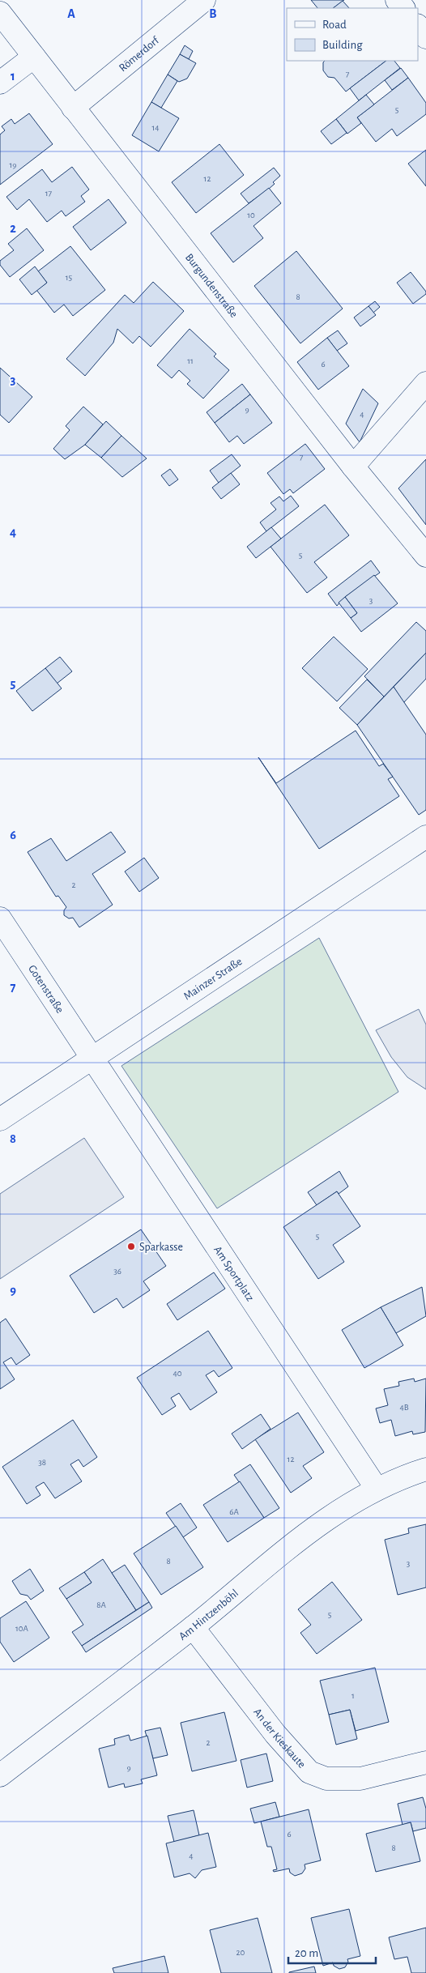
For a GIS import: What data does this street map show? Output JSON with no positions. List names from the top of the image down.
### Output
{
  "streets": {
    "street": [
      "Römerdorf",
      "Burgundenstraße",
      "Mainzer Straße",
      "Gotenstraße",
      "Am Sportplatz",
      "Am Hintzenböhl",
      "An der Kieskaute"
    ]
  },
  "crossings": [
    ["Römerdorf", "Burgundenstraße"],
    ["Mainzer Straße", "Gotenstraße"],
    ["Mainzer Straße", "Am Sportplatz"],
    ["Gotenstraße", "Am Sportplatz"],
    ["Am Sportplatz", "Am Hintzenböhl"],
    ["Am Hintzenböhl", "An der Kieskaute"]
  ],
  "places": ["Sparkasse"],
  "house_numbers": [
    "7",
    "5",
    "14",
    "19",
    "12",
    "17",
    "10",
    "15",
    "8",
    "11",
    "6",
    "9",
    "4",
    "7",
    "5",
    "3",
    "2",
    "5",
    "36",
    "40",
    "4B",
    "12",
    "38",
    "6A",
    "8",
    "3",
    "8A",
    "5",
    "10A",
    "1",
    "2",
    "9",
    "6",
    "8",
    "4",
    "20"
  ],
  "legend": ["Road", "Building"],
  "scale_bar": "20 m",
  "grid": {
    "columns": ["A", "B"],
    "rows": [
      "1",
      "2",
      "3",
      "4",
      "5",
      "6",
      "7",
      "8",
      "9"
    ]
  }
}
